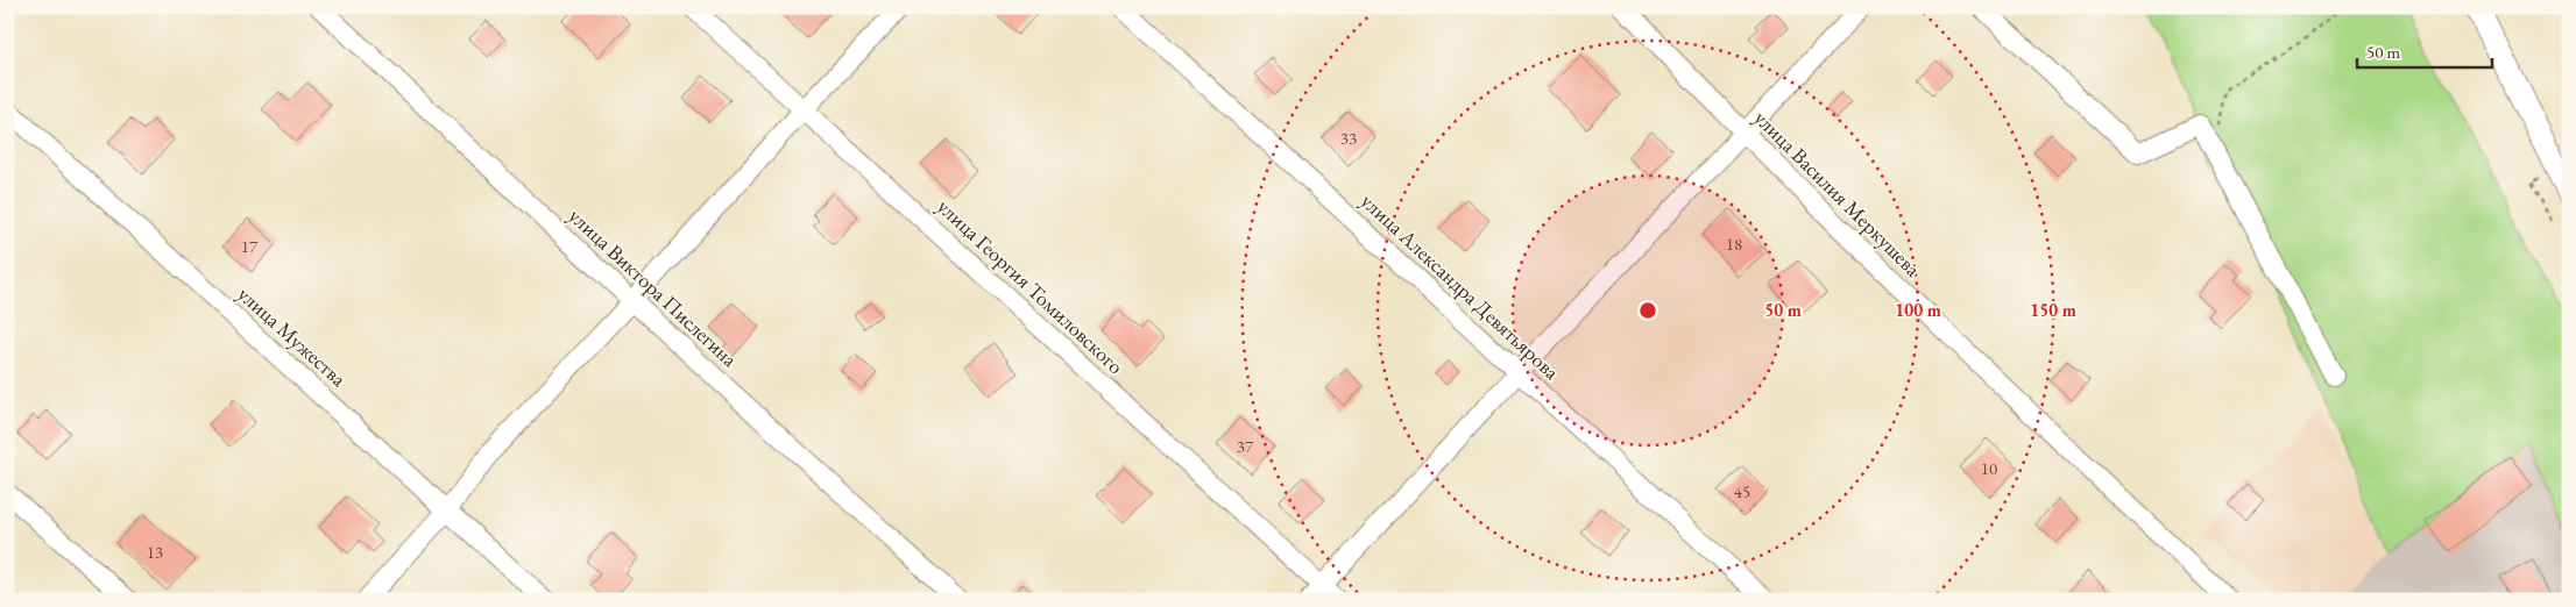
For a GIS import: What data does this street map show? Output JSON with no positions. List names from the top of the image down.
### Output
{
  "streets": {
    "street": [
      "улица Василия Меркушева",
      "улица Георгия Томиловского",
      "улица Александра Девятьярова",
      "улица Виктора Пислегина",
      "улица Мужества"
    ]
  },
  "house_numbers": [
    "33",
    "18",
    "17",
    "37",
    "10",
    "45",
    "13"
  ],
  "scale_bar": "50 m",
  "rings": ["50 m", "100 m", "150 m"]
}
